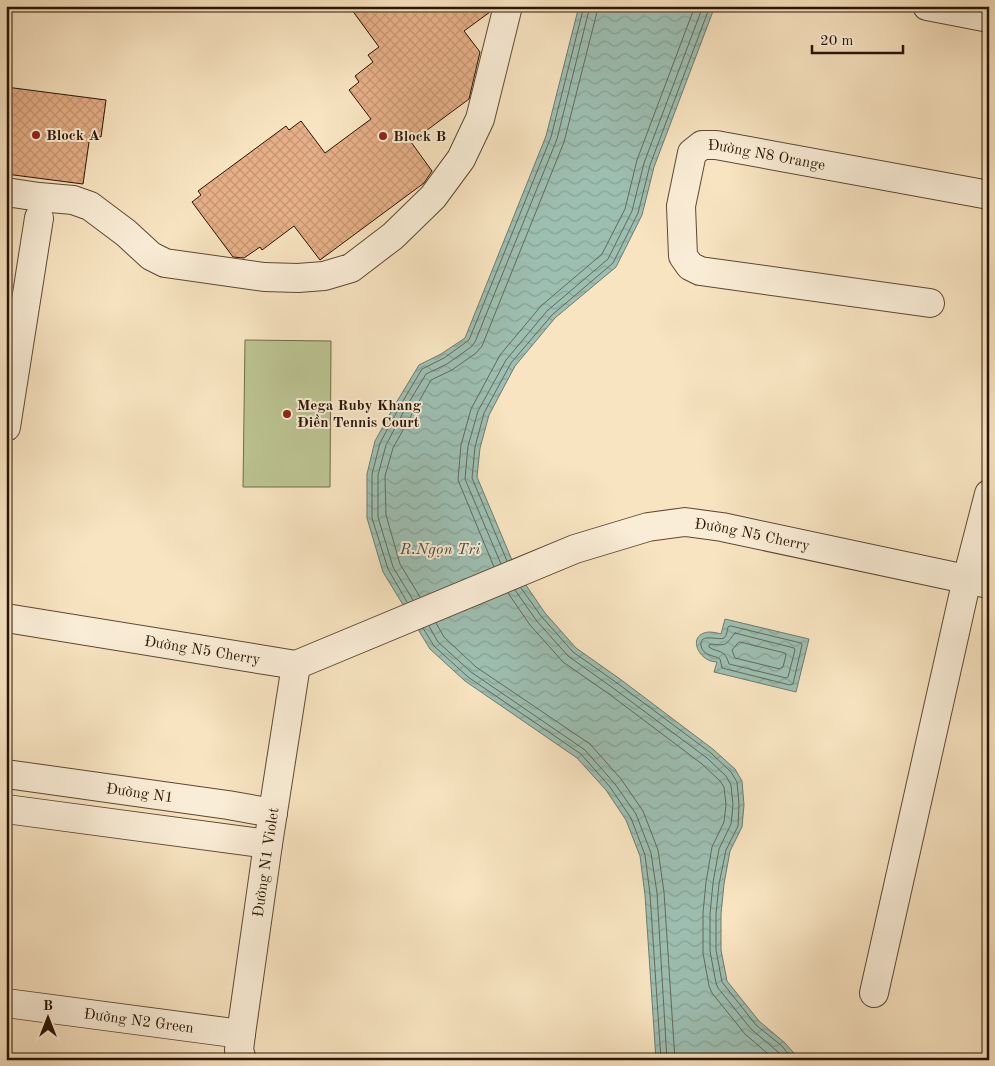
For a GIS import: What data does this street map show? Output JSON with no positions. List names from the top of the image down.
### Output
{
  "streets": {
    "street": [
      "Đường N8 Orange",
      "Đường N5 Cherry",
      "Đường N1",
      "Đường N1 Violet",
      "Đường N2 Green"
    ]
  },
  "crossings": [
    ["Đường N5 Cherry", "Đường N1 Violet"],
    ["Đường N1", "Đường N1 Violet"],
    ["Đường N1 Violet", "Đường N2 Green"]
  ],
  "water": ["R.Ngọn Tri"],
  "places": ["Block A", "Block B", "Mega Ruby Khang Điền Tennis Court"],
  "scale_bar": "20 m",
  "north": "top"
}
